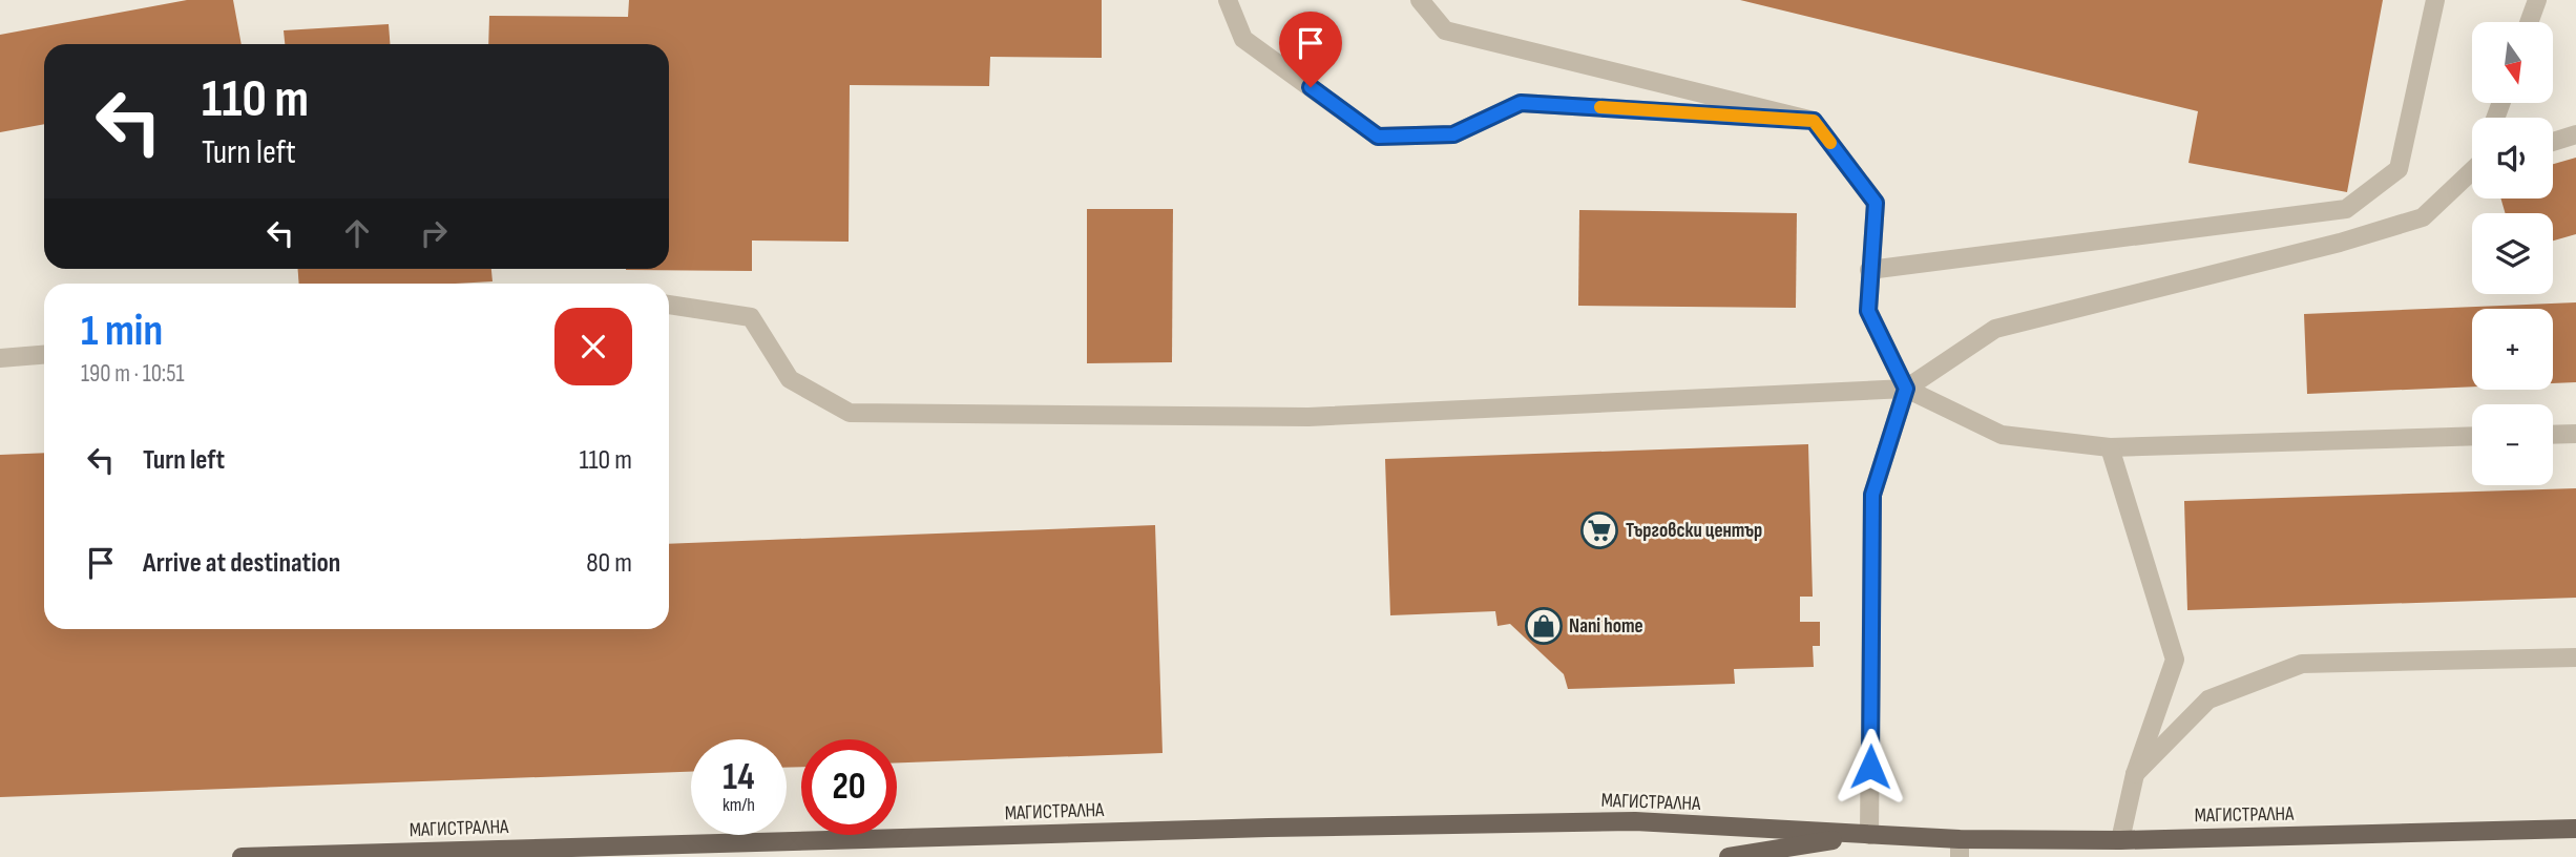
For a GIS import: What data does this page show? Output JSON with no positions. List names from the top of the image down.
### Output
{
  "streets": {
    "main road": ["МАГИСТРАЛНА"]
  },
  "places": {
    "supermarket": ["Търговски център"],
    "shop": ["Nani home"]
  },
  "north": "bottom",
  "page": {
    "map_buttons": ["+", "−"],
    "turn": ["110 m", "Turn left"],
    "heading": ["1 min", "190 m · 10:51"],
    "list": [
      {
        "name": "Turn left",
        "value": "110 m"
      },
      {
        "name": "Arrive at destination",
        "value": "80 m"
      }
    ],
    "speed": "14 km/h",
    "limit": "20"
  }
}
